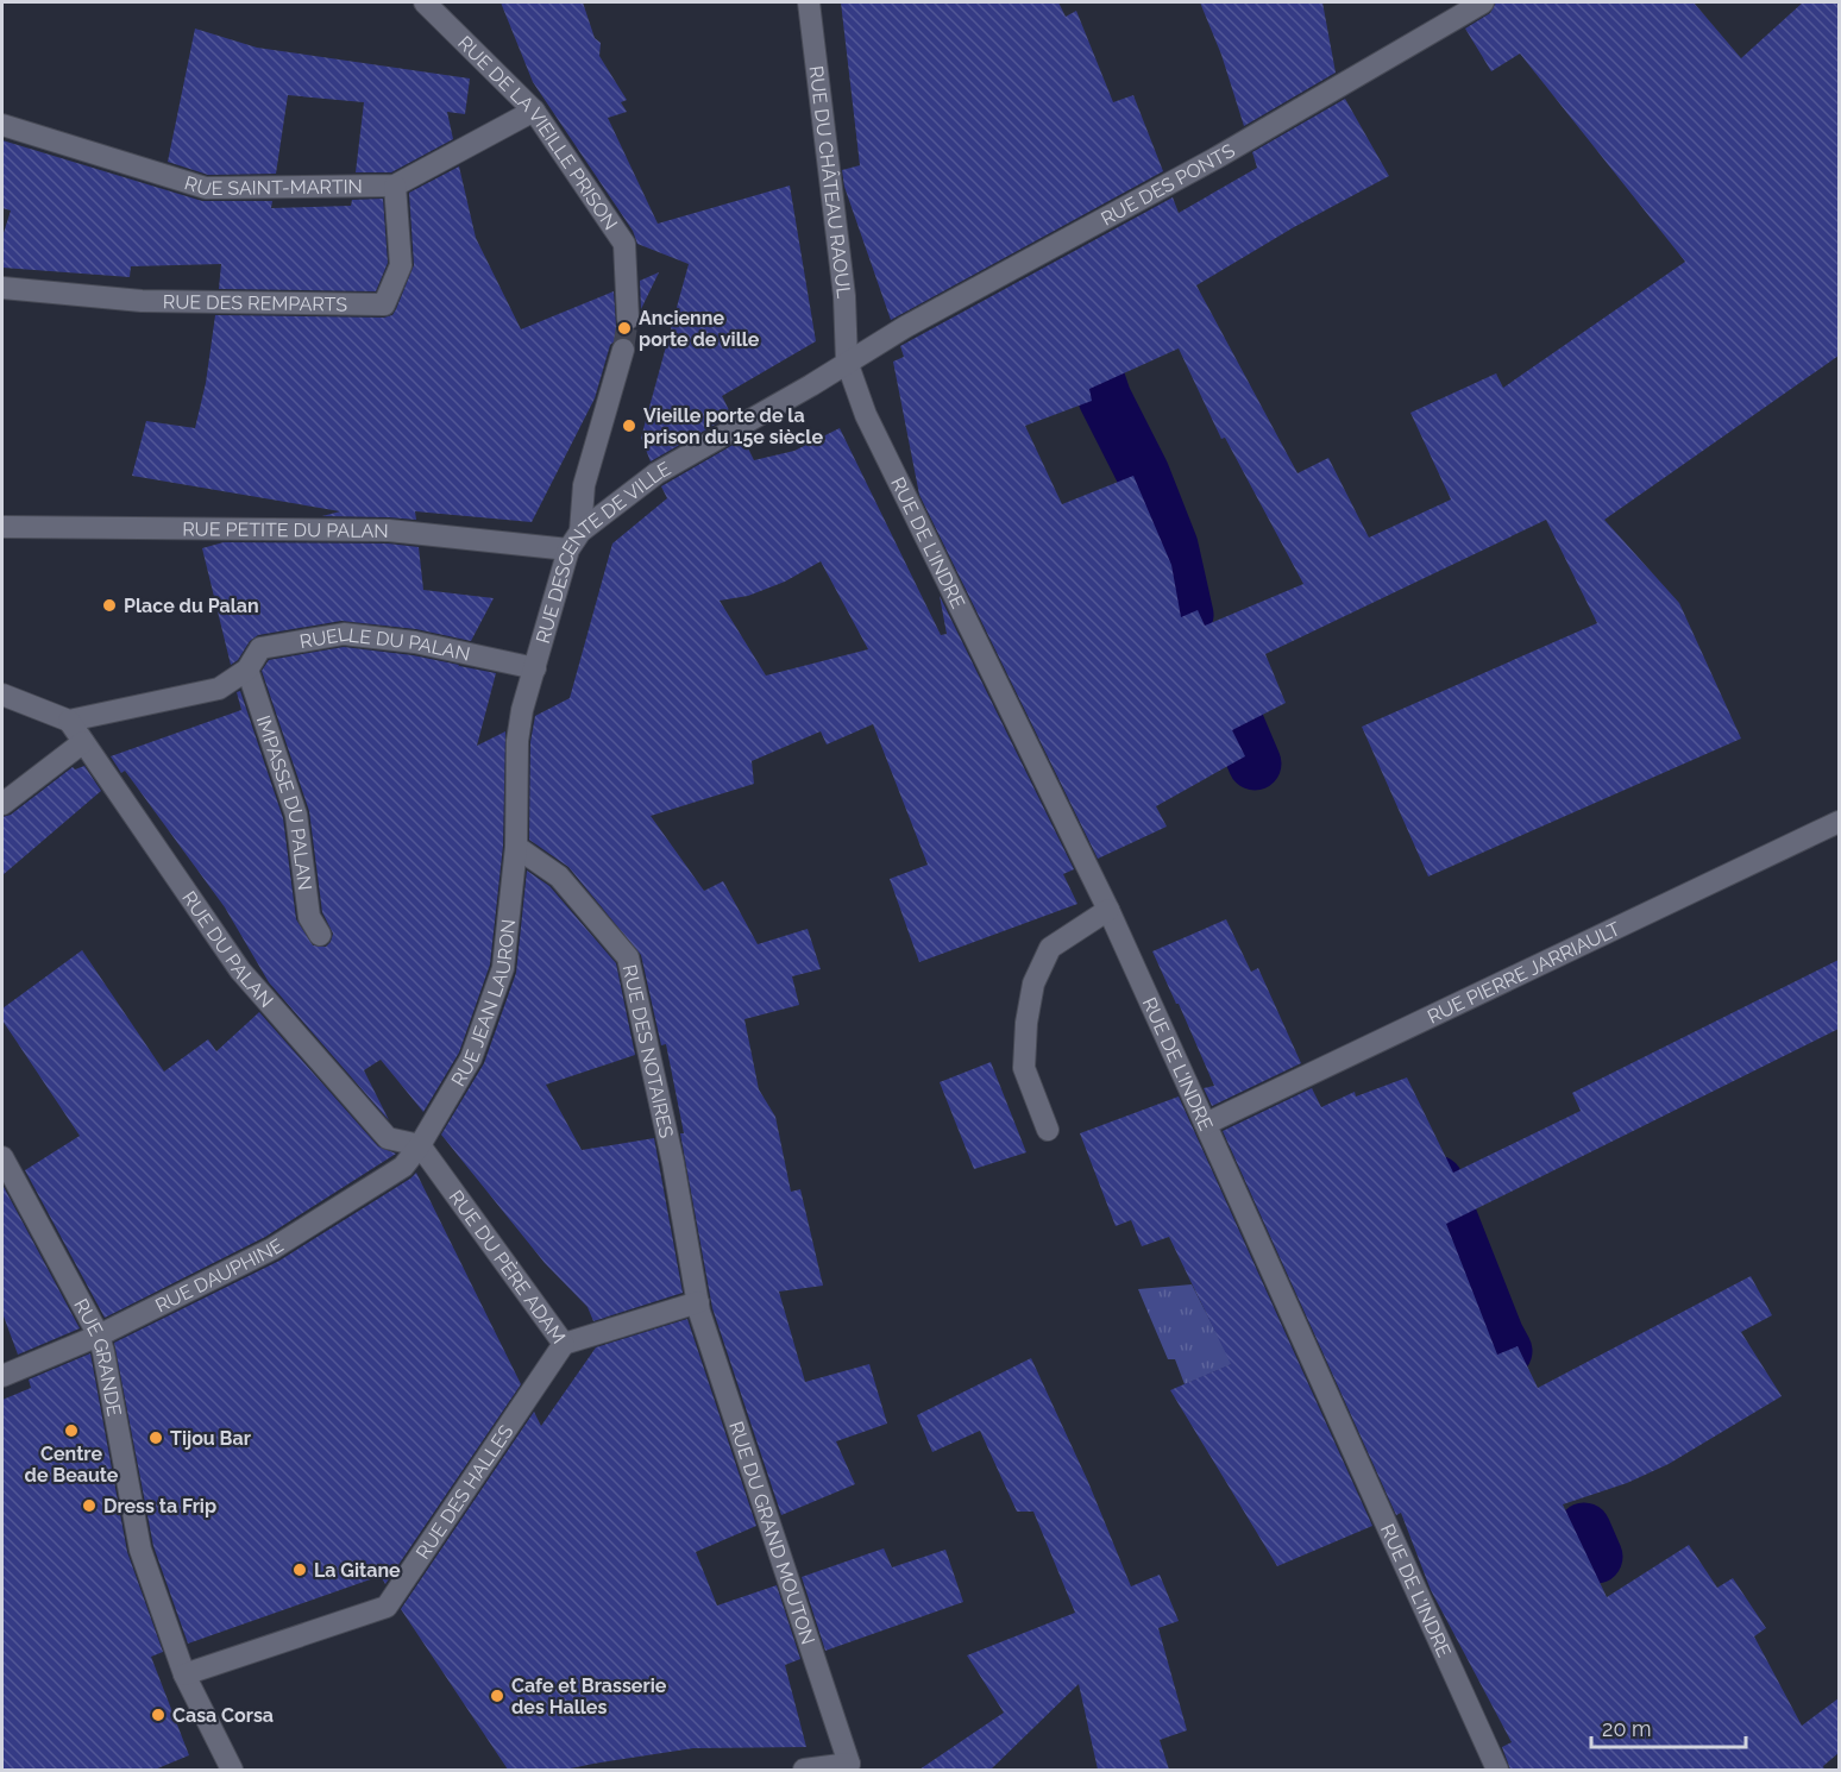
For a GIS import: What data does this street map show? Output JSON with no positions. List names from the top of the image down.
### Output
{
  "streets": {
    "street": [
      "RUE DE LA VIEILLE PRISON",
      "RUE SAINT-MARTIN",
      "RUE DU CHÂTEAU RAOUL",
      "RUE DES PONTS",
      "RUE DES REMPARTS",
      "RUE PETITE DU PALAN",
      "RUE DE L'INDRE",
      "RUE DESCENTE DE VILLE",
      "RUELLE DU PALAN",
      "IMPASSE DU PALAN",
      "RUE DU PALAN",
      "RUE PIERRE JARRIAULT",
      "RUE JEAN LAURON",
      "RUE DES NOTAIRES",
      "RUE DU PÈRE ADAM",
      "RUE DAUPHINE",
      "RUE GRANDE",
      "RUE DES HALLES",
      "RUE DU GRAND MOUTON"
    ]
  },
  "crossings": [
    ["RUE DE LA VIEILLE PRISON", "RUE SAINT-MARTIN"],
    ["RUE SAINT-MARTIN", "RUE DES REMPARTS"],
    ["RUE DU CHÂTEAU RAOUL", "RUE DES PONTS"],
    ["RUE DU CHÂTEAU RAOUL", "RUE DE L'INDRE"],
    ["RUE DU CHÂTEAU RAOUL", "RUE DESCENTE DE VILLE"],
    ["RUE DES PONTS", "RUE DE L'INDRE"],
    ["RUE DES PONTS", "RUE DESCENTE DE VILLE"],
    ["RUE PETITE DU PALAN", "RUE DESCENTE DE VILLE"],
    ["RUE DE L'INDRE", "RUE DESCENTE DE VILLE"],
    ["RUE DE L'INDRE", "RUE PIERRE JARRIAULT"],
    ["RUE DESCENTE DE VILLE", "RUELLE DU PALAN"],
    ["RUE DESCENTE DE VILLE", "RUE JEAN LAURON"],
    ["RUE DESCENTE DE VILLE", "RUE DES NOTAIRES"],
    ["RUELLE DU PALAN", "IMPASSE DU PALAN"],
    ["RUE DU PALAN", "RUE JEAN LAURON"],
    ["RUE DU PALAN", "RUE DU PÈRE ADAM"],
    ["RUE DU PALAN", "RUE DAUPHINE"],
    ["RUE JEAN LAURON", "RUE DES NOTAIRES"],
    ["RUE JEAN LAURON", "RUE DU PÈRE ADAM"],
    ["RUE JEAN LAURON", "RUE DAUPHINE"],
    ["RUE DES NOTAIRES", "RUE DU PÈRE ADAM"],
    ["RUE DES NOTAIRES", "RUE DU GRAND MOUTON"],
    ["RUE DU PÈRE ADAM", "RUE DAUPHINE"],
    ["RUE DU PÈRE ADAM", "RUE DES HALLES"],
    ["RUE DU PÈRE ADAM", "RUE DU GRAND MOUTON"],
    ["RUE DAUPHINE", "RUE GRANDE"],
    ["RUE GRANDE", "RUE DES HALLES"]
  ],
  "places": [
    "Ancienne porte de ville",
    "Vieille porte de la prison du 15e siècle",
    "Place du Palan",
    "Centre de Beaute",
    "Tijou Bar",
    "Dress ta Frip",
    "La Gitane",
    "Cafe et Brasserie des Halles",
    "Casa Corsa"
  ],
  "scale_bar": "20 m"
}
